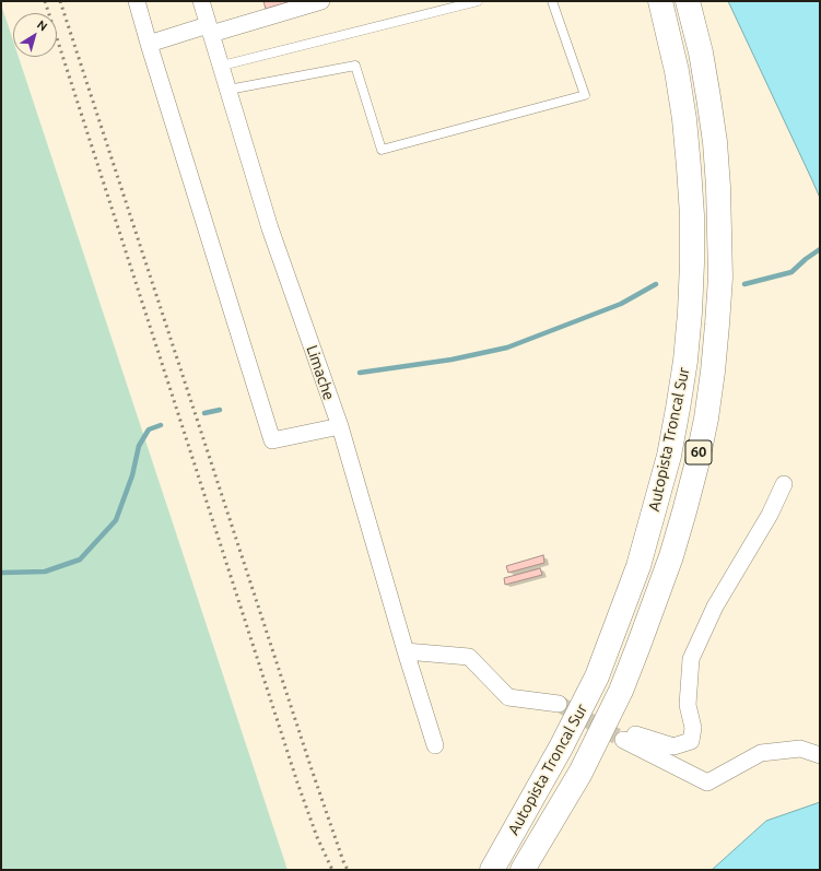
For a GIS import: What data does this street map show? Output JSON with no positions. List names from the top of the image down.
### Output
{
  "streets": {
    "highway": ["Autopista Troncal Sur", "60"],
    "street": ["Limache"]
  },
  "north": "top right"
}
